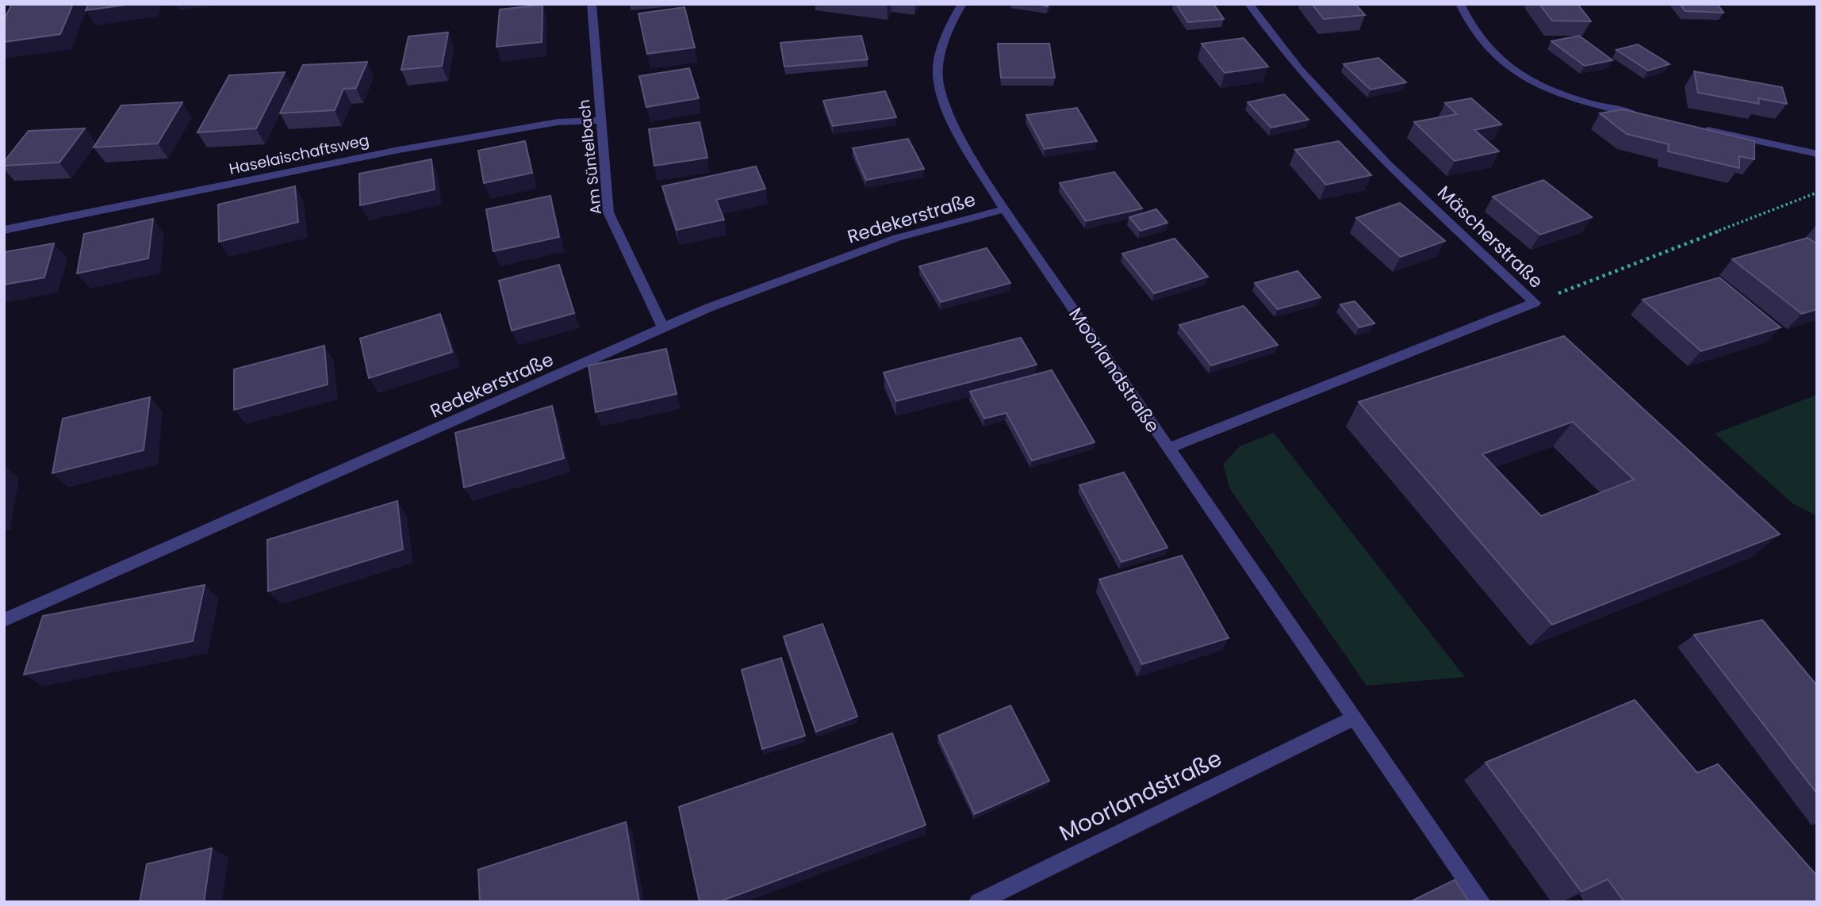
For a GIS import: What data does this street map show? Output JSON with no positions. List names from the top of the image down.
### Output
{
  "streets": {
    "street": [
      "Haselaischaftsweg",
      "Am Süntelbach",
      "Redekerstraße",
      "Mäscherstraße",
      "Moorlandstraße"
    ]
  },
  "crossings": [
    ["Haselaischaftsweg", "Am Süntelbach"],
    ["Am Süntelbach", "Redekerstraße"],
    ["Redekerstraße", "Moorlandstraße"],
    ["Mäscherstraße", "Moorlandstraße"]
  ]
}
